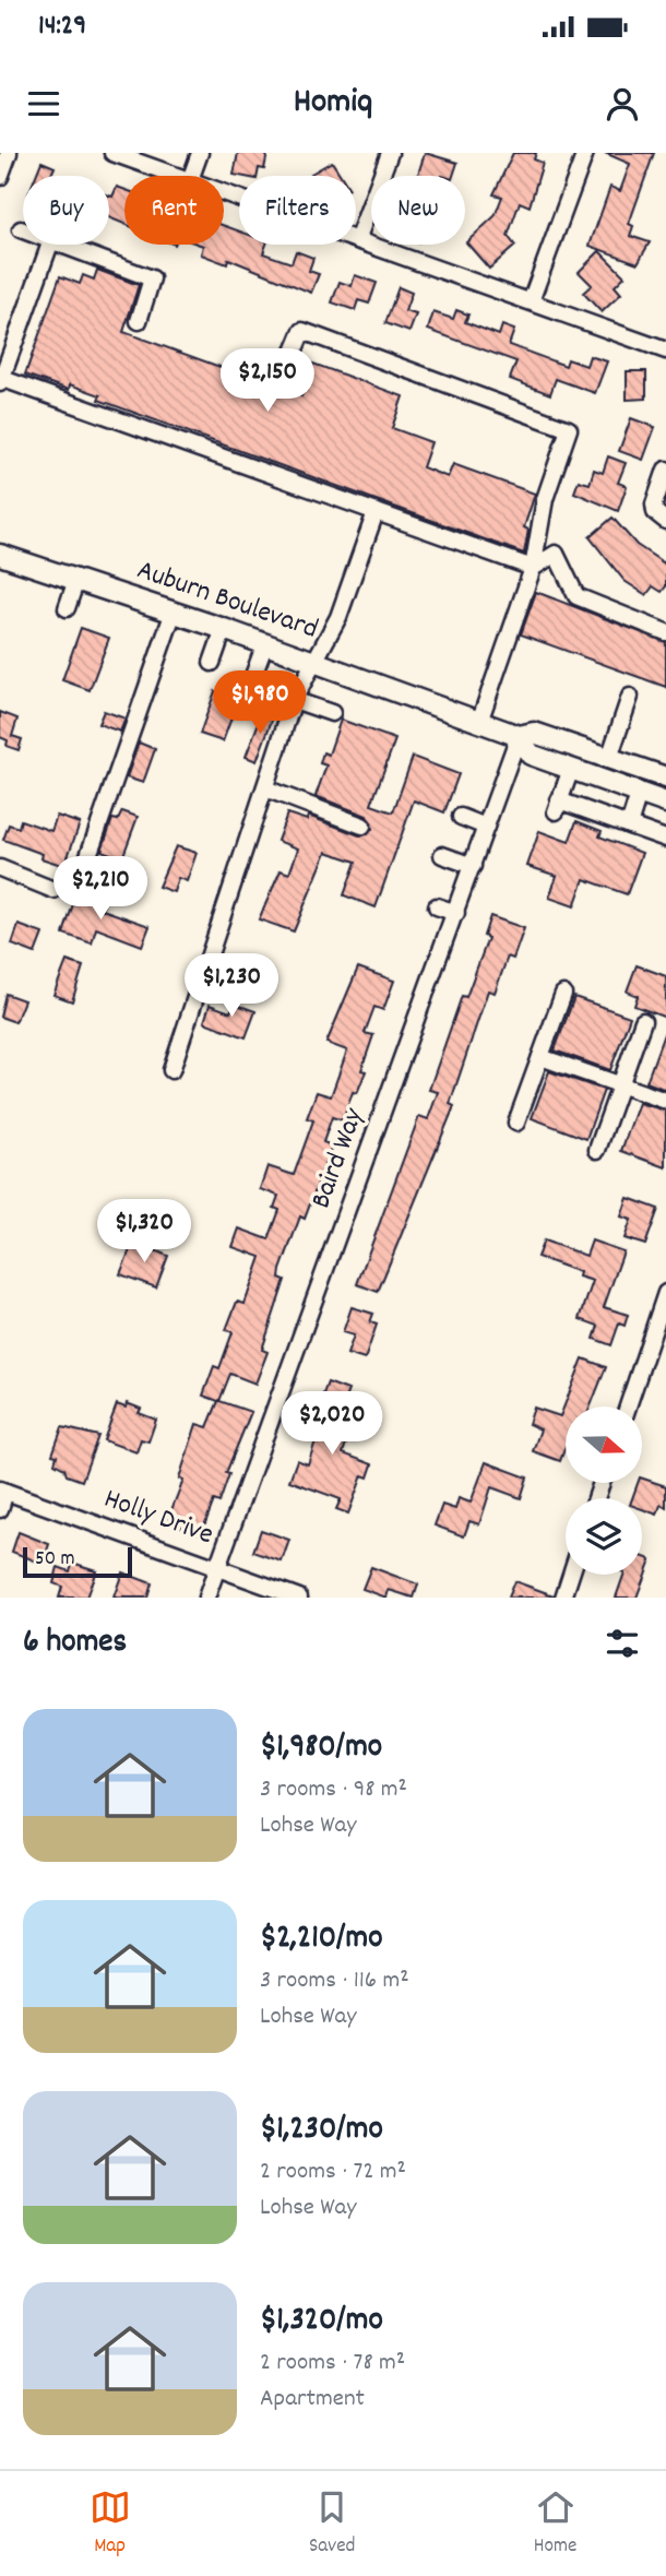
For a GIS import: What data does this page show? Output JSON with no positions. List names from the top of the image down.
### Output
{
  "streets": {
    "main road": ["Auburn Boulevard"],
    "street": ["Baird Way", "Holly Drive"]
  },
  "crossings": [
    ["Auburn Boulevard", "Baird Way"],
    ["Baird Way", "Holly Drive"]
  ],
  "scale_bar": "50 m",
  "north": "right",
  "page": {
    "status": "14:29",
    "header": "Homiq",
    "chip": [
      "Buy",
      "Rent",
      "Filters",
      "New"
    ],
    "price": [
      "$2,150",
      "$1,980",
      "$2,210",
      "$1,230",
      "$1,320",
      "$2,020"
    ],
    "scale": "50 m",
    "heading": "6 homes",
    "list": [
      {
        "name": "$1,980/mo",
        "note": "3 rooms · 98 m² · Lohse Way"
      },
      {
        "name": "$2,210/mo",
        "note": "3 rooms · 116 m² · Lohse Way"
      },
      {
        "name": "$1,230/mo",
        "note": "2 rooms · 72 m² · Lohse Way"
      },
      {
        "name": "$1,320/mo",
        "note": "2 rooms · 78 m² · Apartment"
      }
    ],
    "tabs": ["Map", "Saved", "Home"]
  }
}
